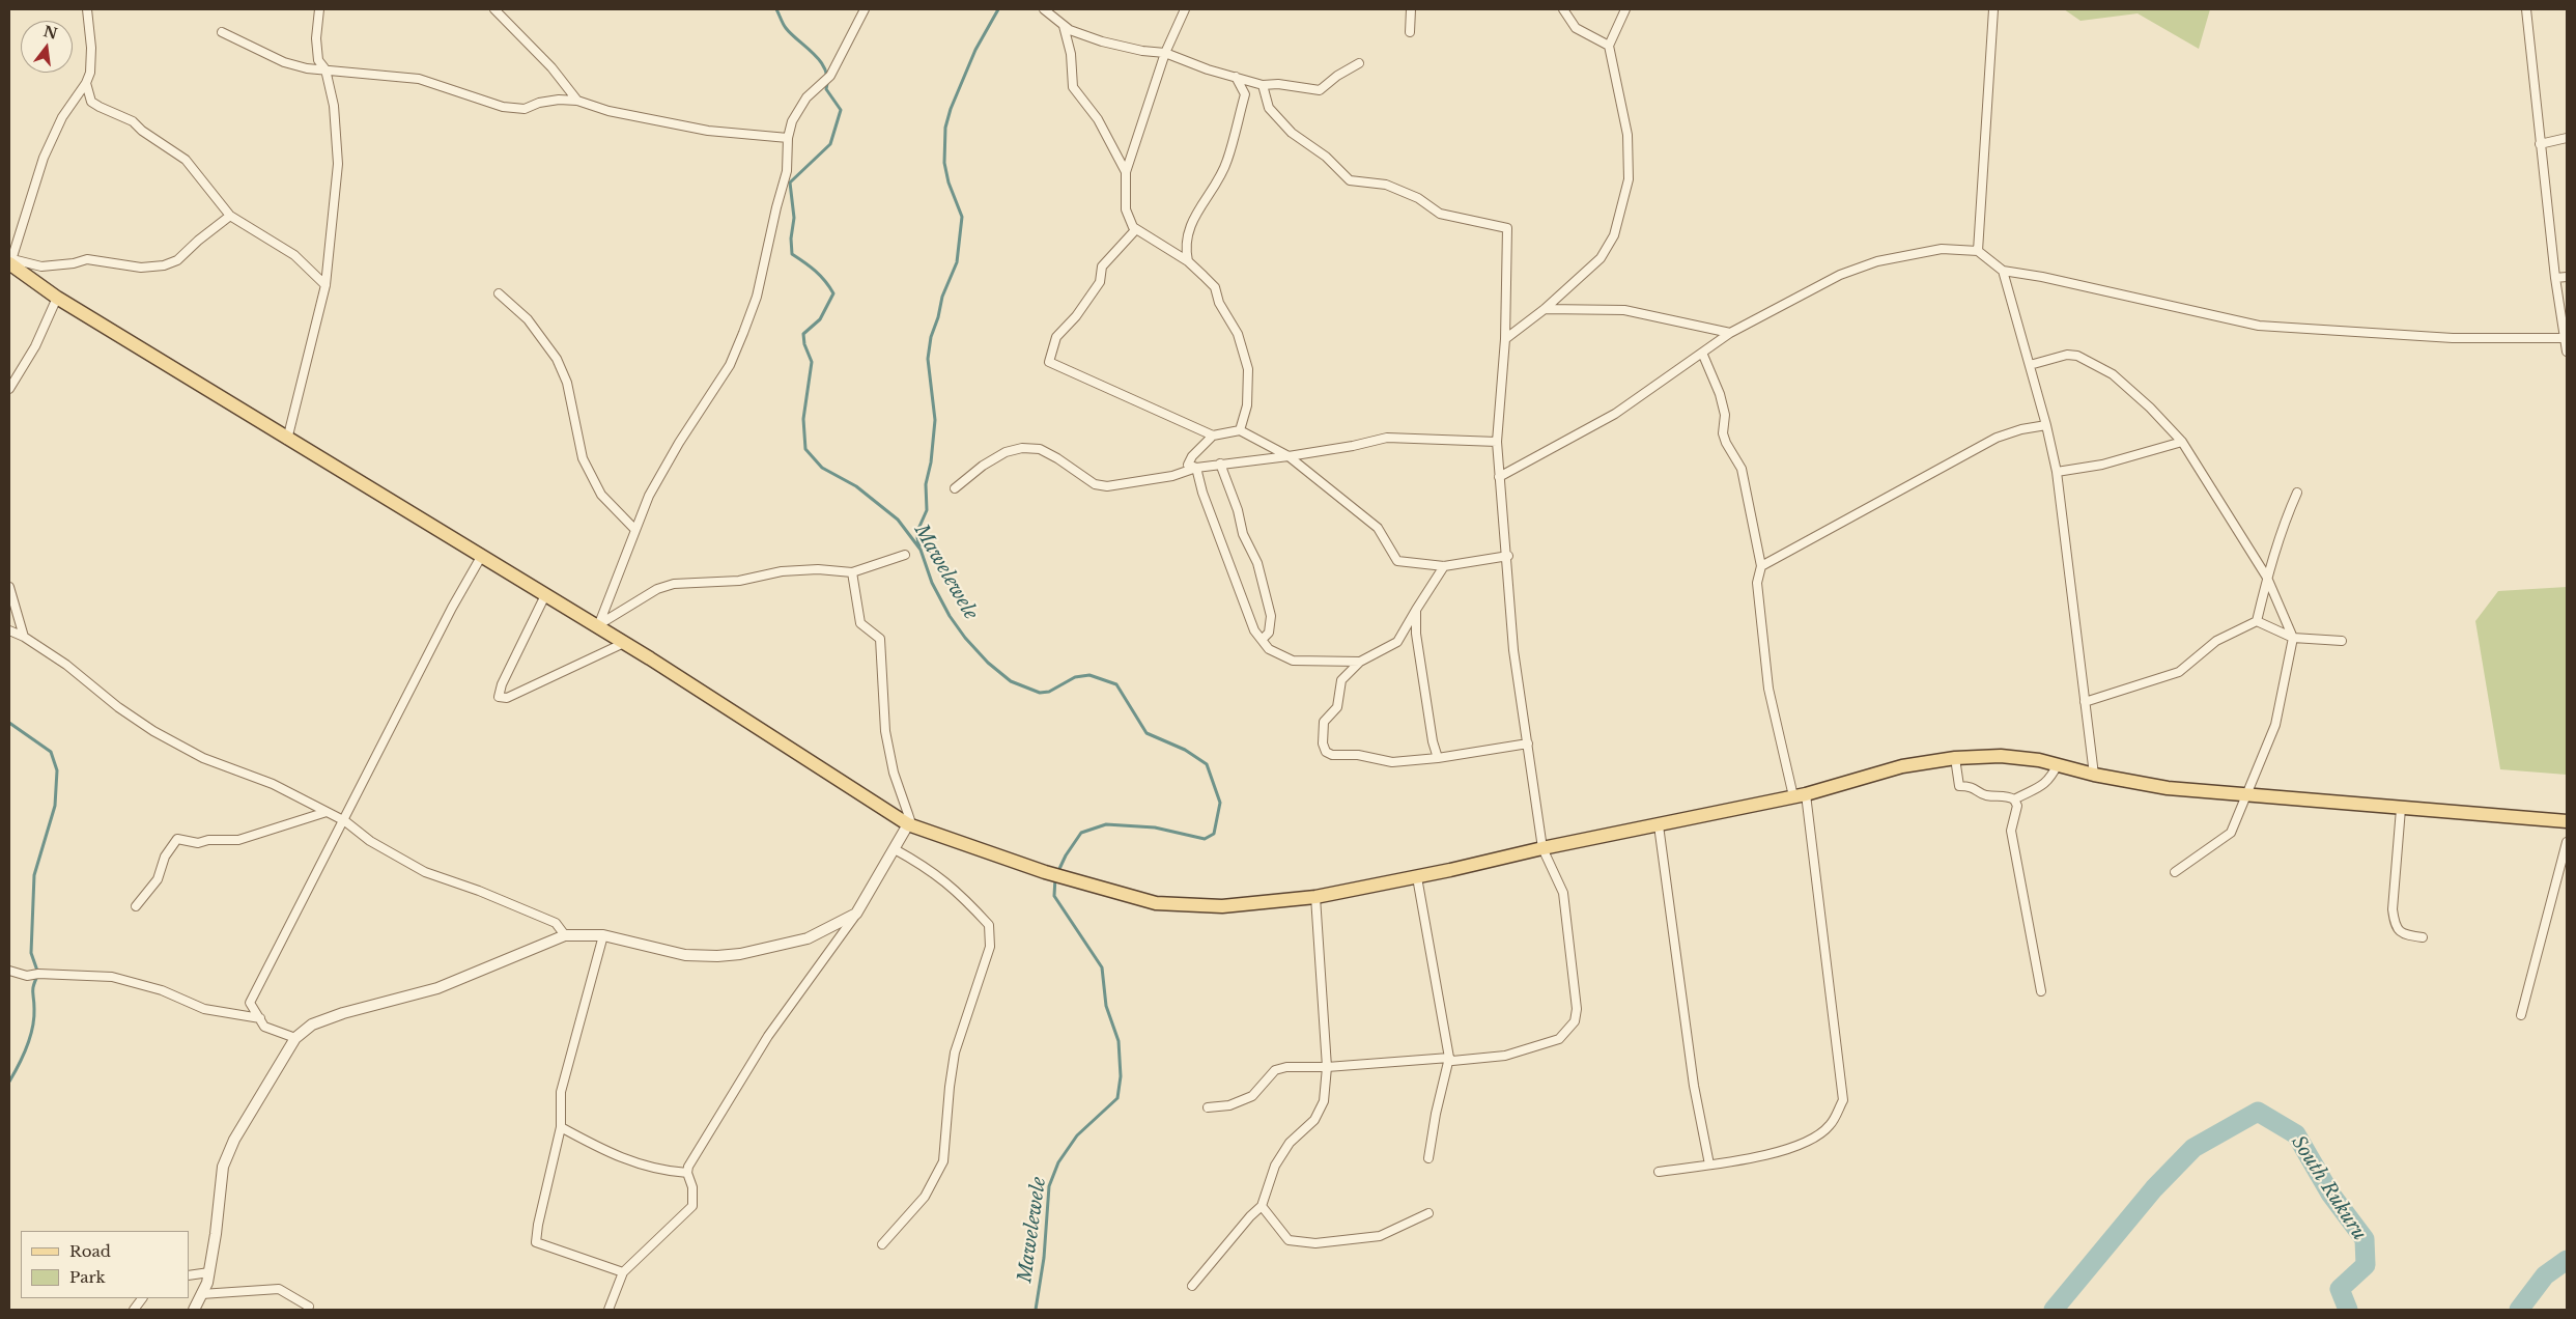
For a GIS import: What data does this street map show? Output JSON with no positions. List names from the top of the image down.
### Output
{
  "water": ["Mawelewele", "South Rukuru"],
  "legend": ["Road", "Park"],
  "north": "top"
}
